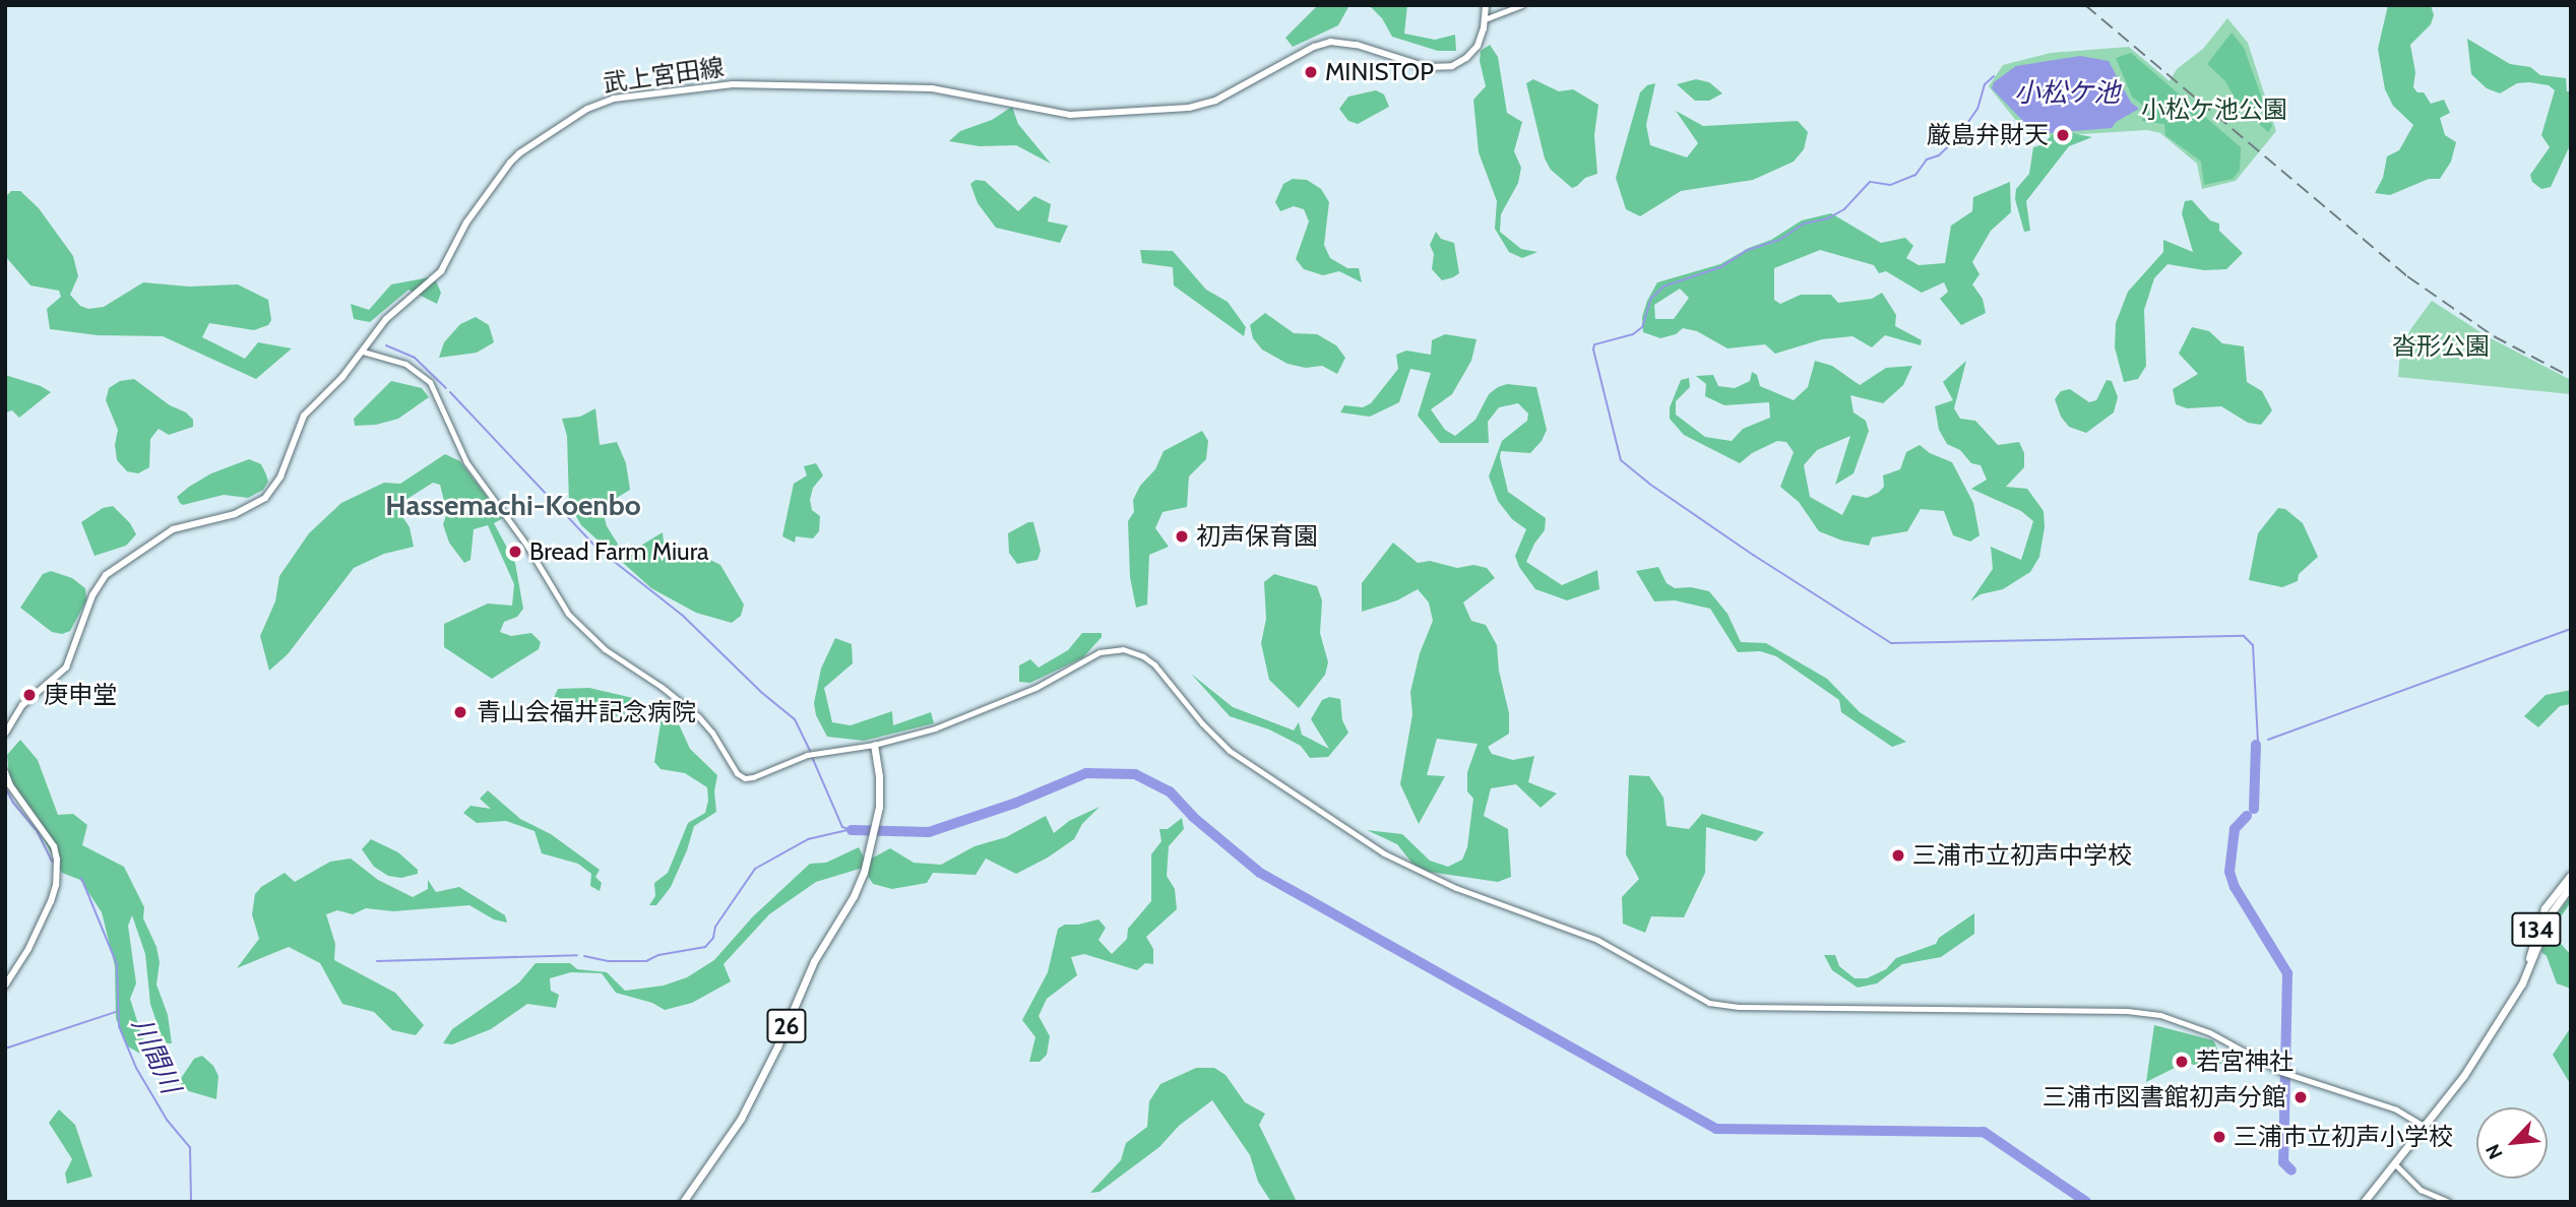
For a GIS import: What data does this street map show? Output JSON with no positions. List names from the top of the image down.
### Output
{
  "streets": {
    "main road": ["武上宮田線", "134", "26"]
  },
  "districts": ["Hassemachi-Koenbo"],
  "water": ["小松ケ池", "川間川"],
  "parks": ["小松ケ池公園", "沓形公園"],
  "places": [
    "MINISTOP",
    "厳島弁財天",
    "初声保育園",
    "Bread Farm Miura",
    "庚申堂",
    "青山会福井記念病院",
    "三浦市立初声中学校",
    "若宮神社",
    "三浦市図書館初声分館",
    "三浦市立初声小学校"
  ],
  "north": "bottom left"
}
